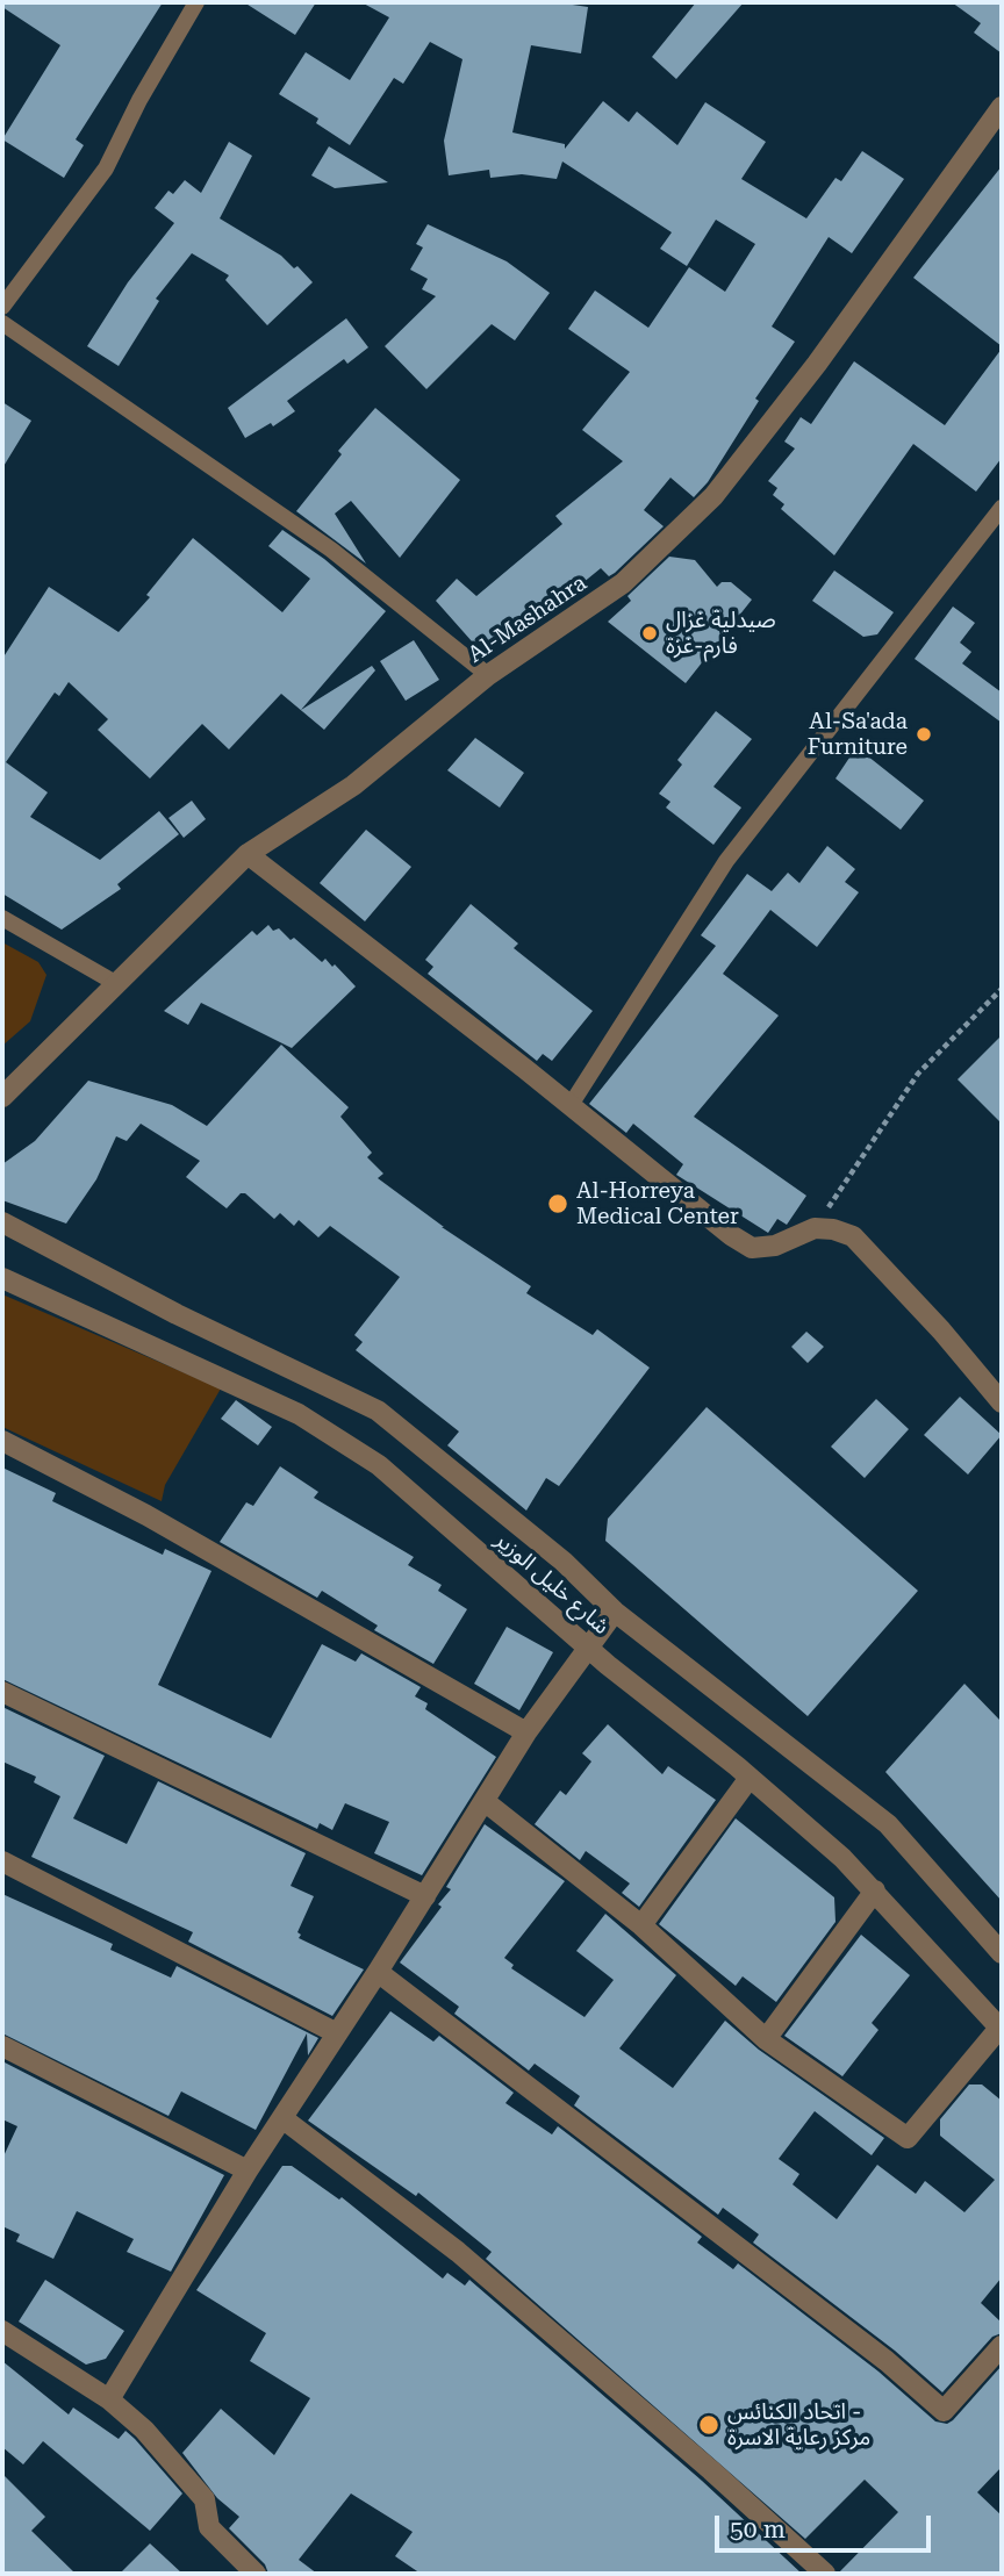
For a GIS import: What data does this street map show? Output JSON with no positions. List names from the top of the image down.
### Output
{
  "streets": {
    "street": ["Al-Mashahra", "شارع خليل الوزير"]
  },
  "places": [
    "صيدلية غزال فارم-غزة",
    "Al-Sa'ada Furniture",
    "Al-Horreya Medical Center",
    "اتحاد الكنائس - مركز رعاية الاسرة"
  ],
  "scale_bar": "50 m"
}
